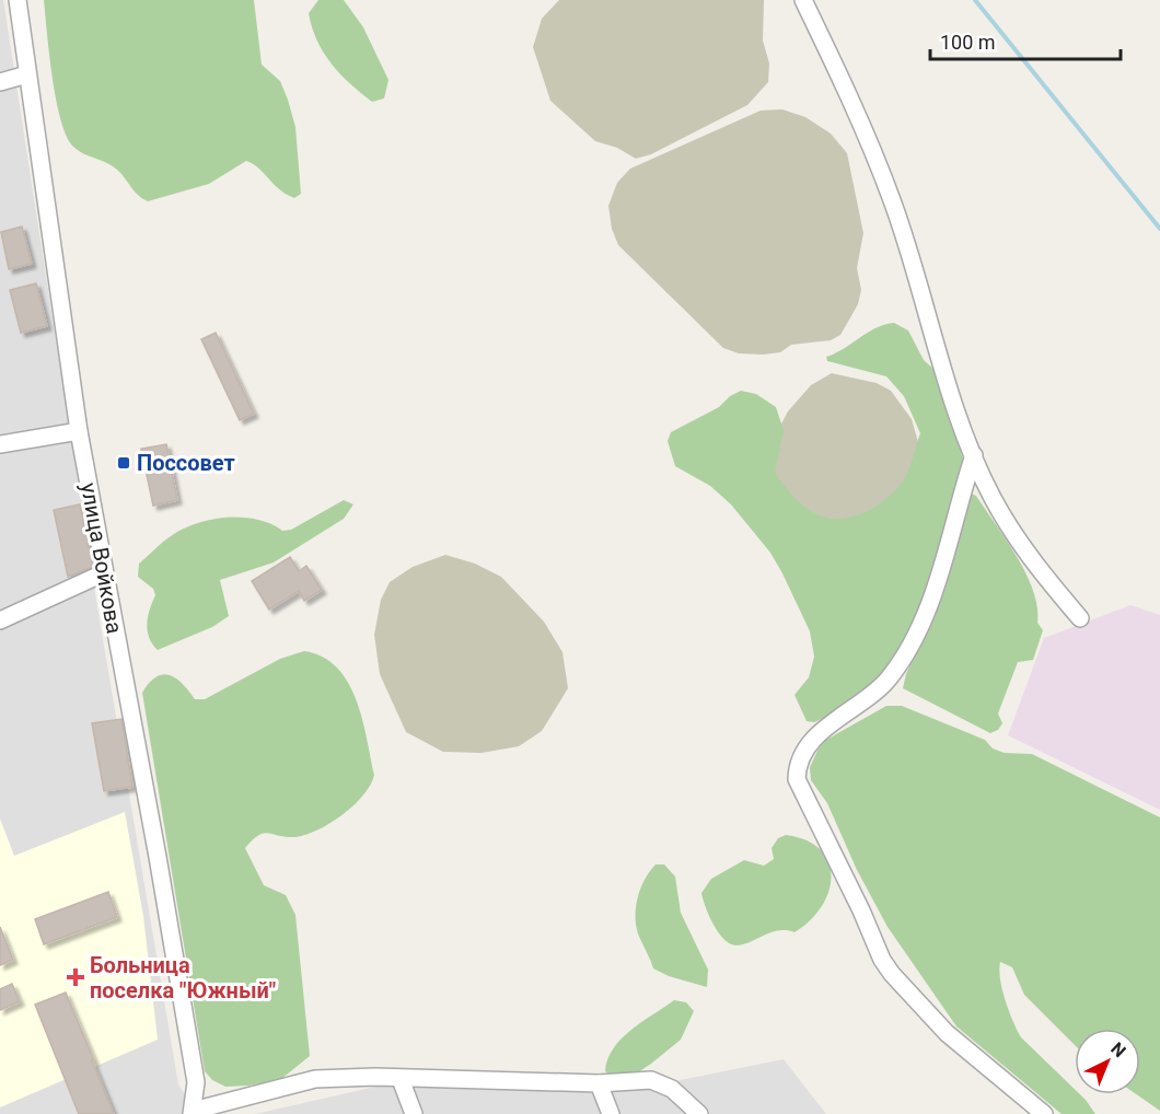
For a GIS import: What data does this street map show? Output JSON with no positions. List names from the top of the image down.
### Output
{
  "streets": {
    "street": ["улица Войкова"]
  },
  "places": {
    "transit": ["Поссовет"],
    "health": ["Больница поселка \"Южный\""]
  },
  "scale_bar": "100 m",
  "north": "top right"
}
